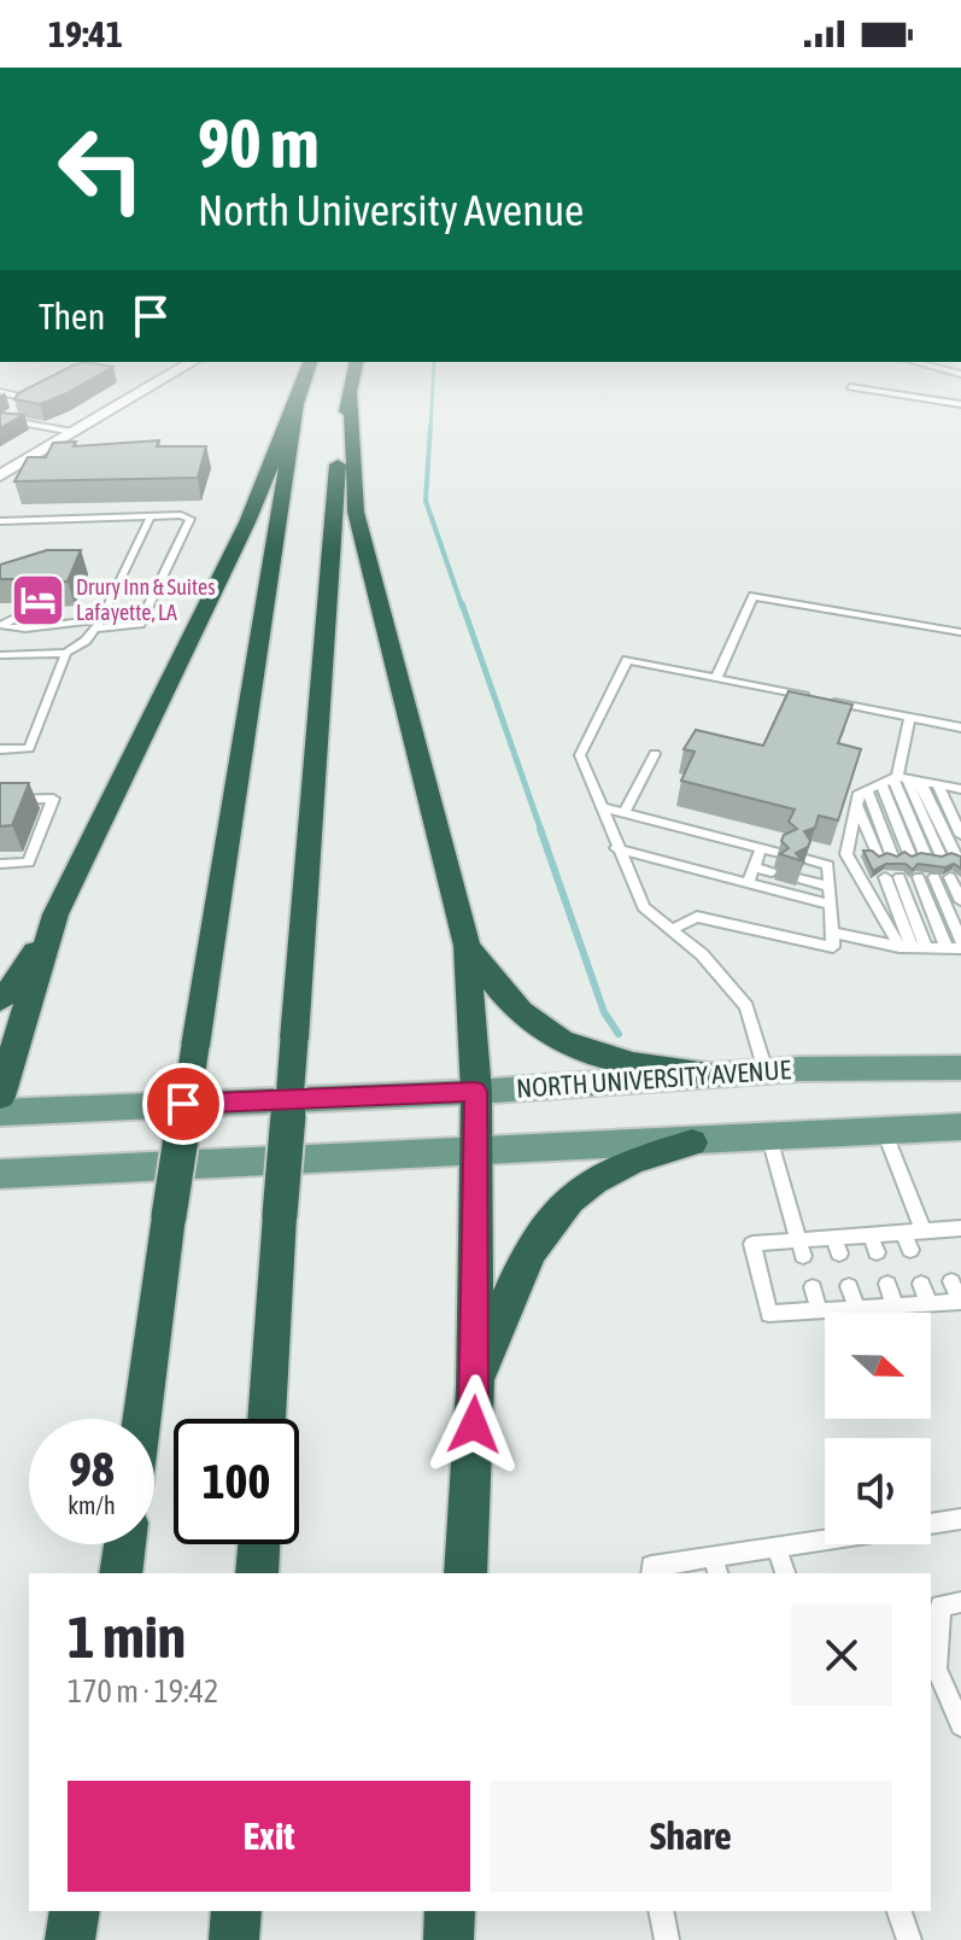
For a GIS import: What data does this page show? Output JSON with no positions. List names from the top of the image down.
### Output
{
  "streets": {
    "main road": ["NORTH UNIVERSITY AVENUE"]
  },
  "places": {
    "hotel": ["Drury Inn & Suites Lafayette, LA"]
  },
  "north": "right",
  "page": {
    "status": "19:41",
    "turn": ["90 m", "North University Avenue"],
    "then": "Then",
    "speed": "98 km/h",
    "limit": "100",
    "heading": ["1 min", "170 m · 19:42"],
    "buttons": ["Exit", "Share"]
  }
}
